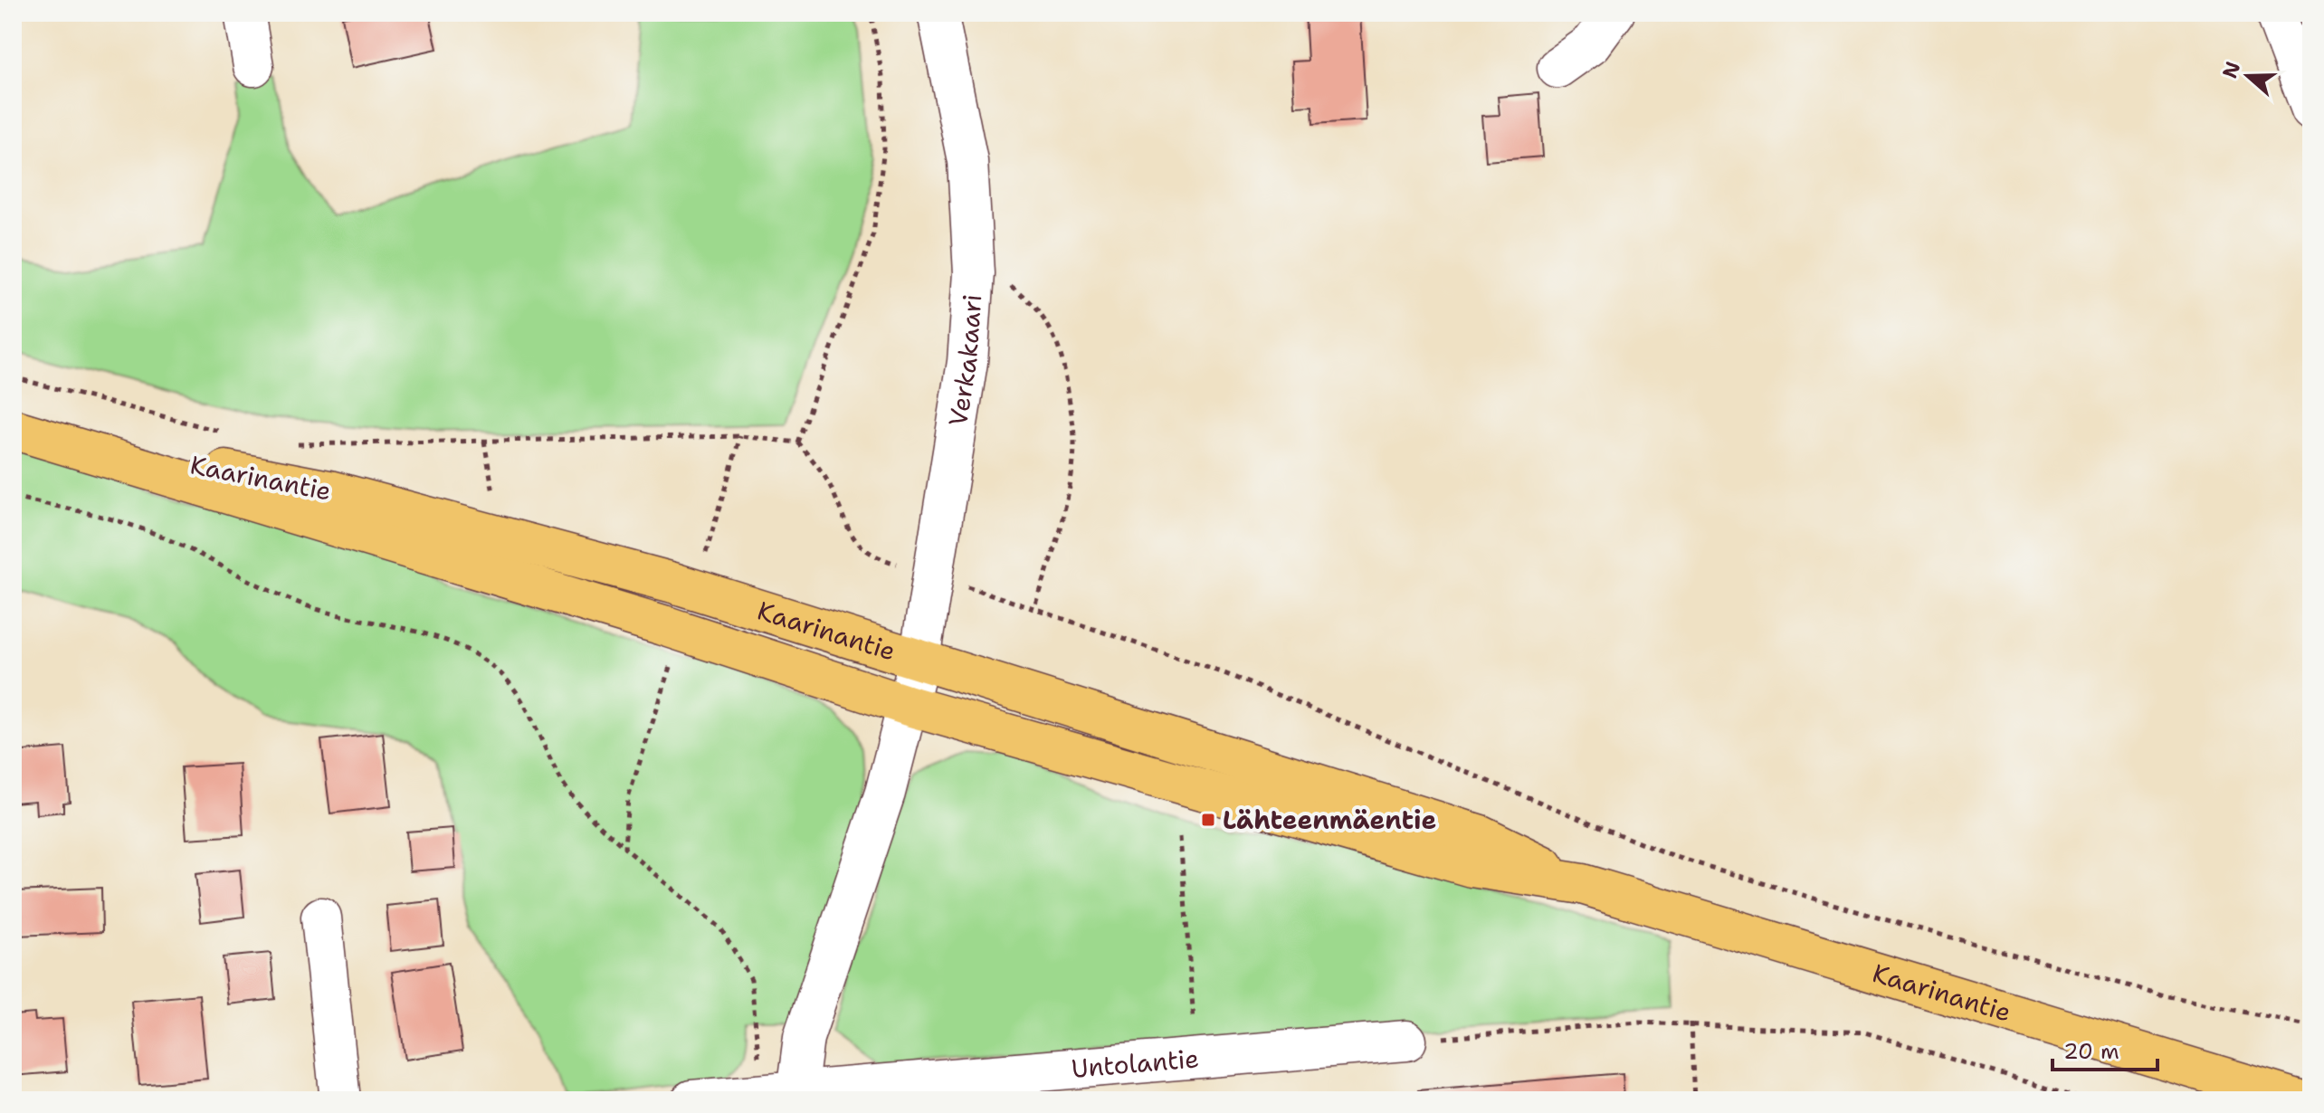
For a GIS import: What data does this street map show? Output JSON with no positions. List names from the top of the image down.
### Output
{
  "streets": {
    "main road": ["Kaarinantie"],
    "street": ["Verkakaari", "Untolantie"]
  },
  "crossings": [
    ["Verkakaari", "Kaarinantie"]
  ],
  "places": {
    "transit": ["Lähteenmäentie"]
  },
  "scale_bar": "20 m",
  "north": "left"
}
